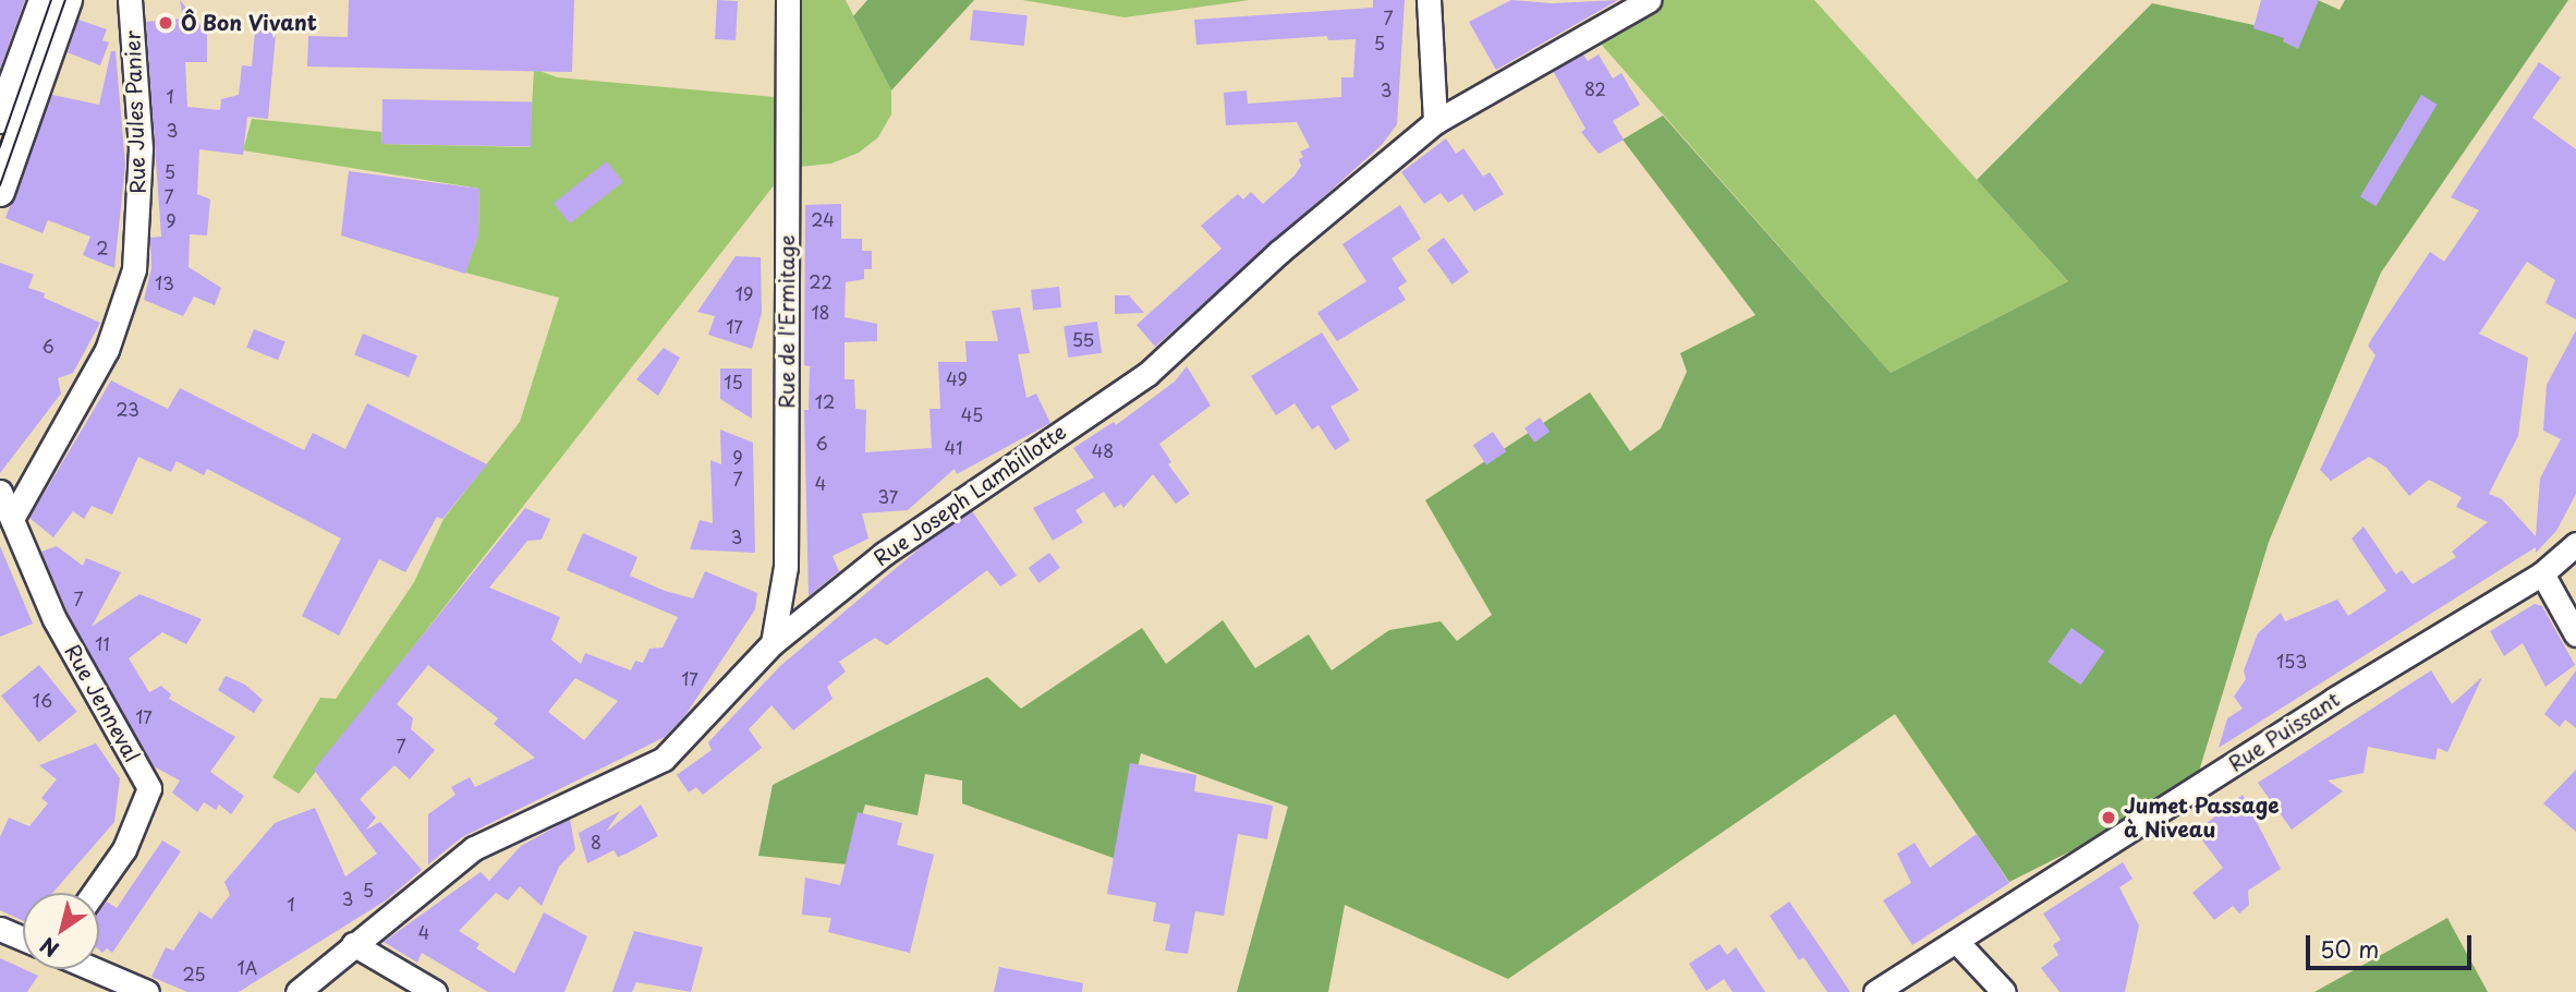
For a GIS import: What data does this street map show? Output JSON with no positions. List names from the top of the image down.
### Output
{
  "streets": {
    "street": [
      "Rue Jules Panier",
      "Rue de l'Ermitage",
      "Rue Joseph Lambillotte",
      "Rue Jenneval",
      "Rue Puissant"
    ]
  },
  "crossings": [
    ["Rue Jules Panier", "Rue Jenneval"],
    ["Rue de l'Ermitage", "Rue Joseph Lambillotte"]
  ],
  "places": ["Ô Bon Vivant", "Jumet Passage à Niveau"],
  "house_numbers": [
    "7",
    "5",
    "82",
    "3",
    "1",
    "3",
    "5",
    "7",
    "24",
    "9",
    "2",
    "22",
    "13",
    "19",
    "18",
    "17",
    "55",
    "6",
    "49",
    "15",
    "12",
    "23",
    "45",
    "6",
    "41",
    "48",
    "9",
    "7",
    "4",
    "37",
    "3",
    "7",
    "11",
    "153",
    "17",
    "16",
    "17",
    "7",
    "8",
    "5",
    "3",
    "1",
    "4",
    "1A",
    "25"
  ],
  "scale_bar": "50 m",
  "north": "bottom left"
}
